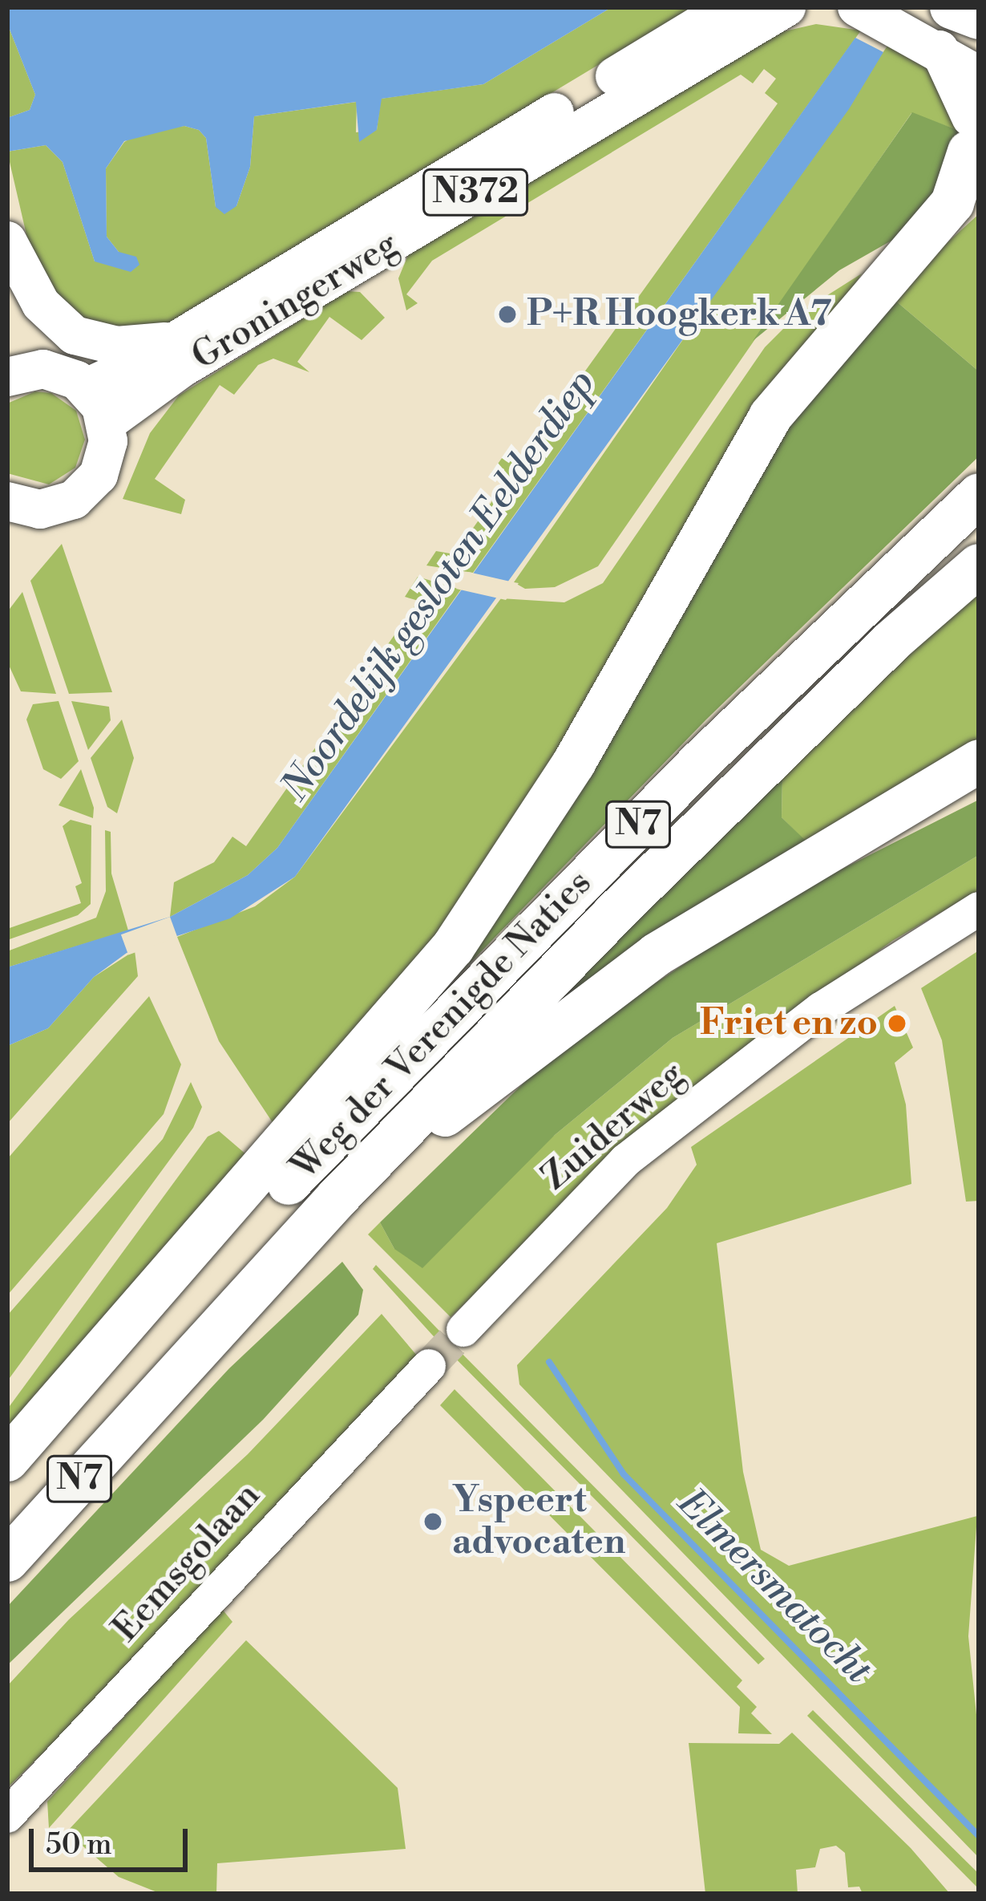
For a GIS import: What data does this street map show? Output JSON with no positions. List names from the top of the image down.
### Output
{
  "streets": {
    "highway": ["N7", "Weg der Verenigde Naties"],
    "main road": ["N372", "Groningerweg"],
    "street": ["Zuiderweg", "Eemsgolaan"]
  },
  "crossings": [
    ["N372", "Groningerweg"],
    ["N7", "Weg der Verenigde Naties"]
  ],
  "water": ["Noordelijk gesloten Eelderdiep", "Elmersmatocht"],
  "places": ["P+R Hoogkerk A7", "Friet en zo", "Yspeert advocaten"],
  "scale_bar": "50 m"
}
